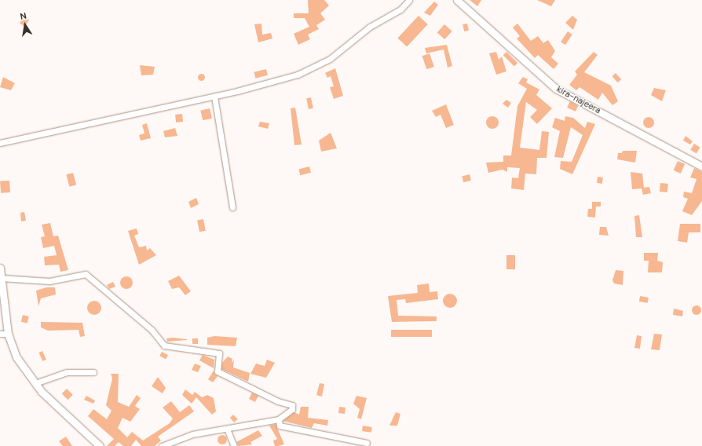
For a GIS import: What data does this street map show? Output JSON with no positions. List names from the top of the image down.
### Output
{
  "streets": {
    "street": ["kira-najeera"]
  },
  "north": "top"
}
